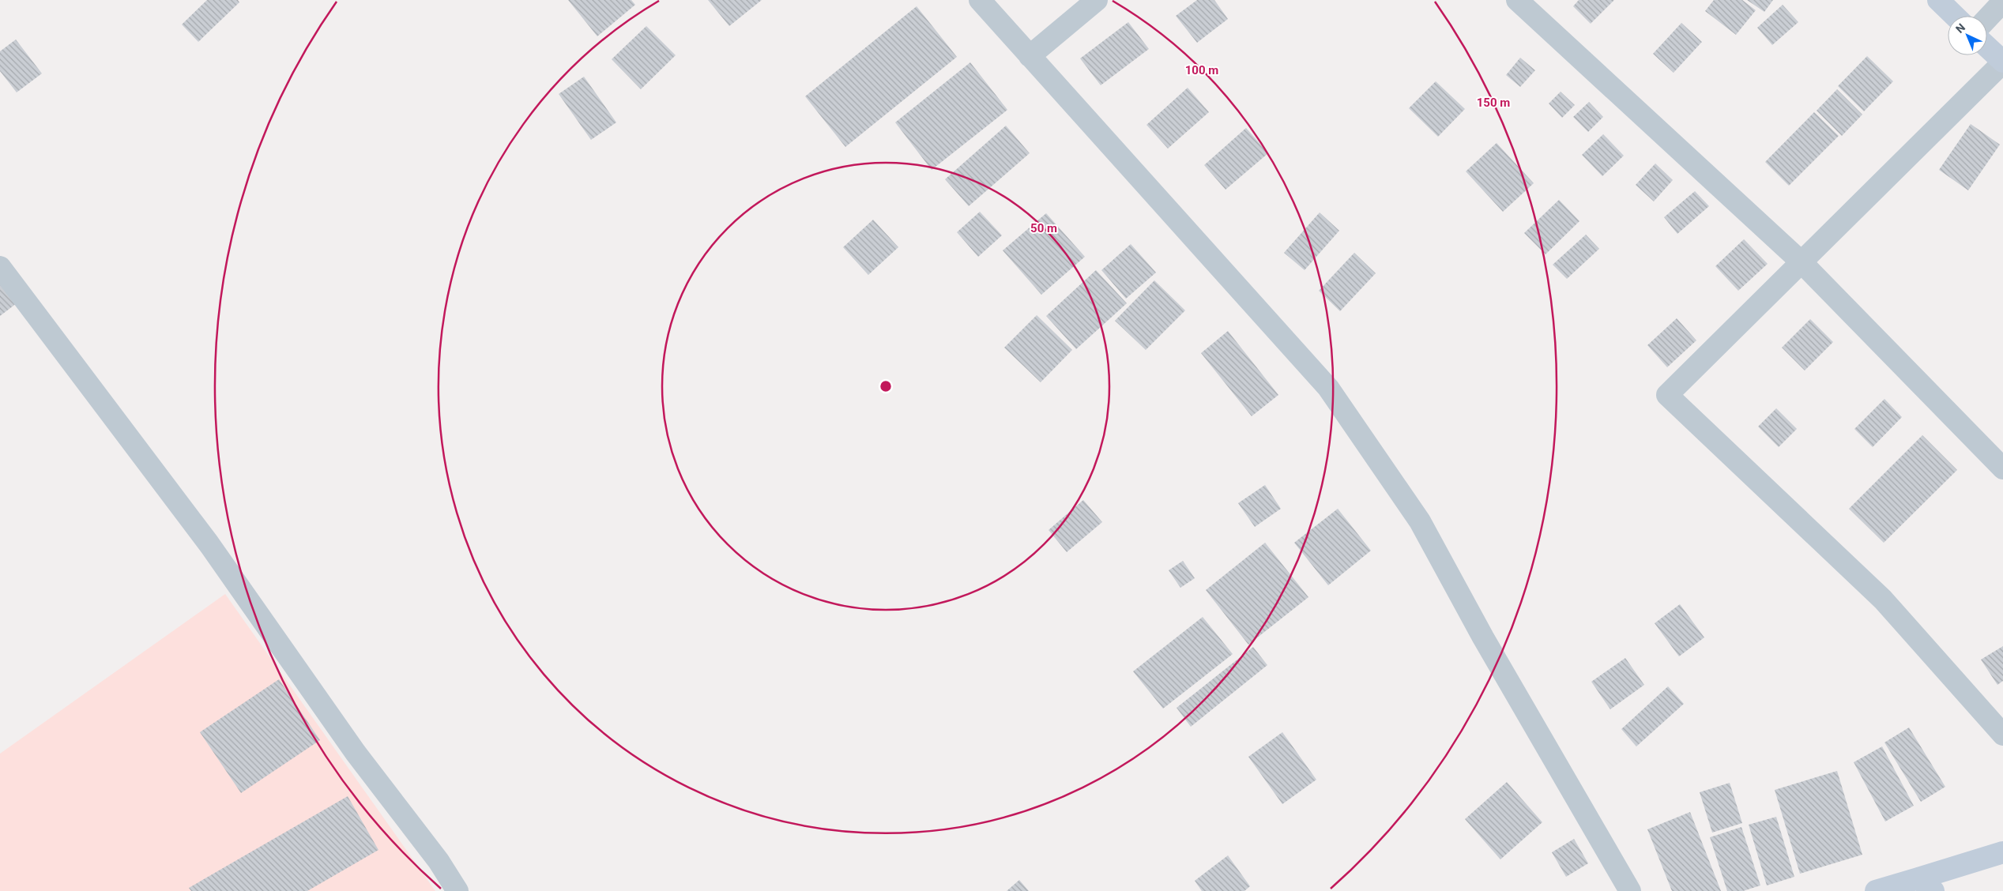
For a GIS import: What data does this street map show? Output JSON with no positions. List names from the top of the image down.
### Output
{
  "north": "top left",
  "rings": ["100 m", "150 m", "50 m"]
}
